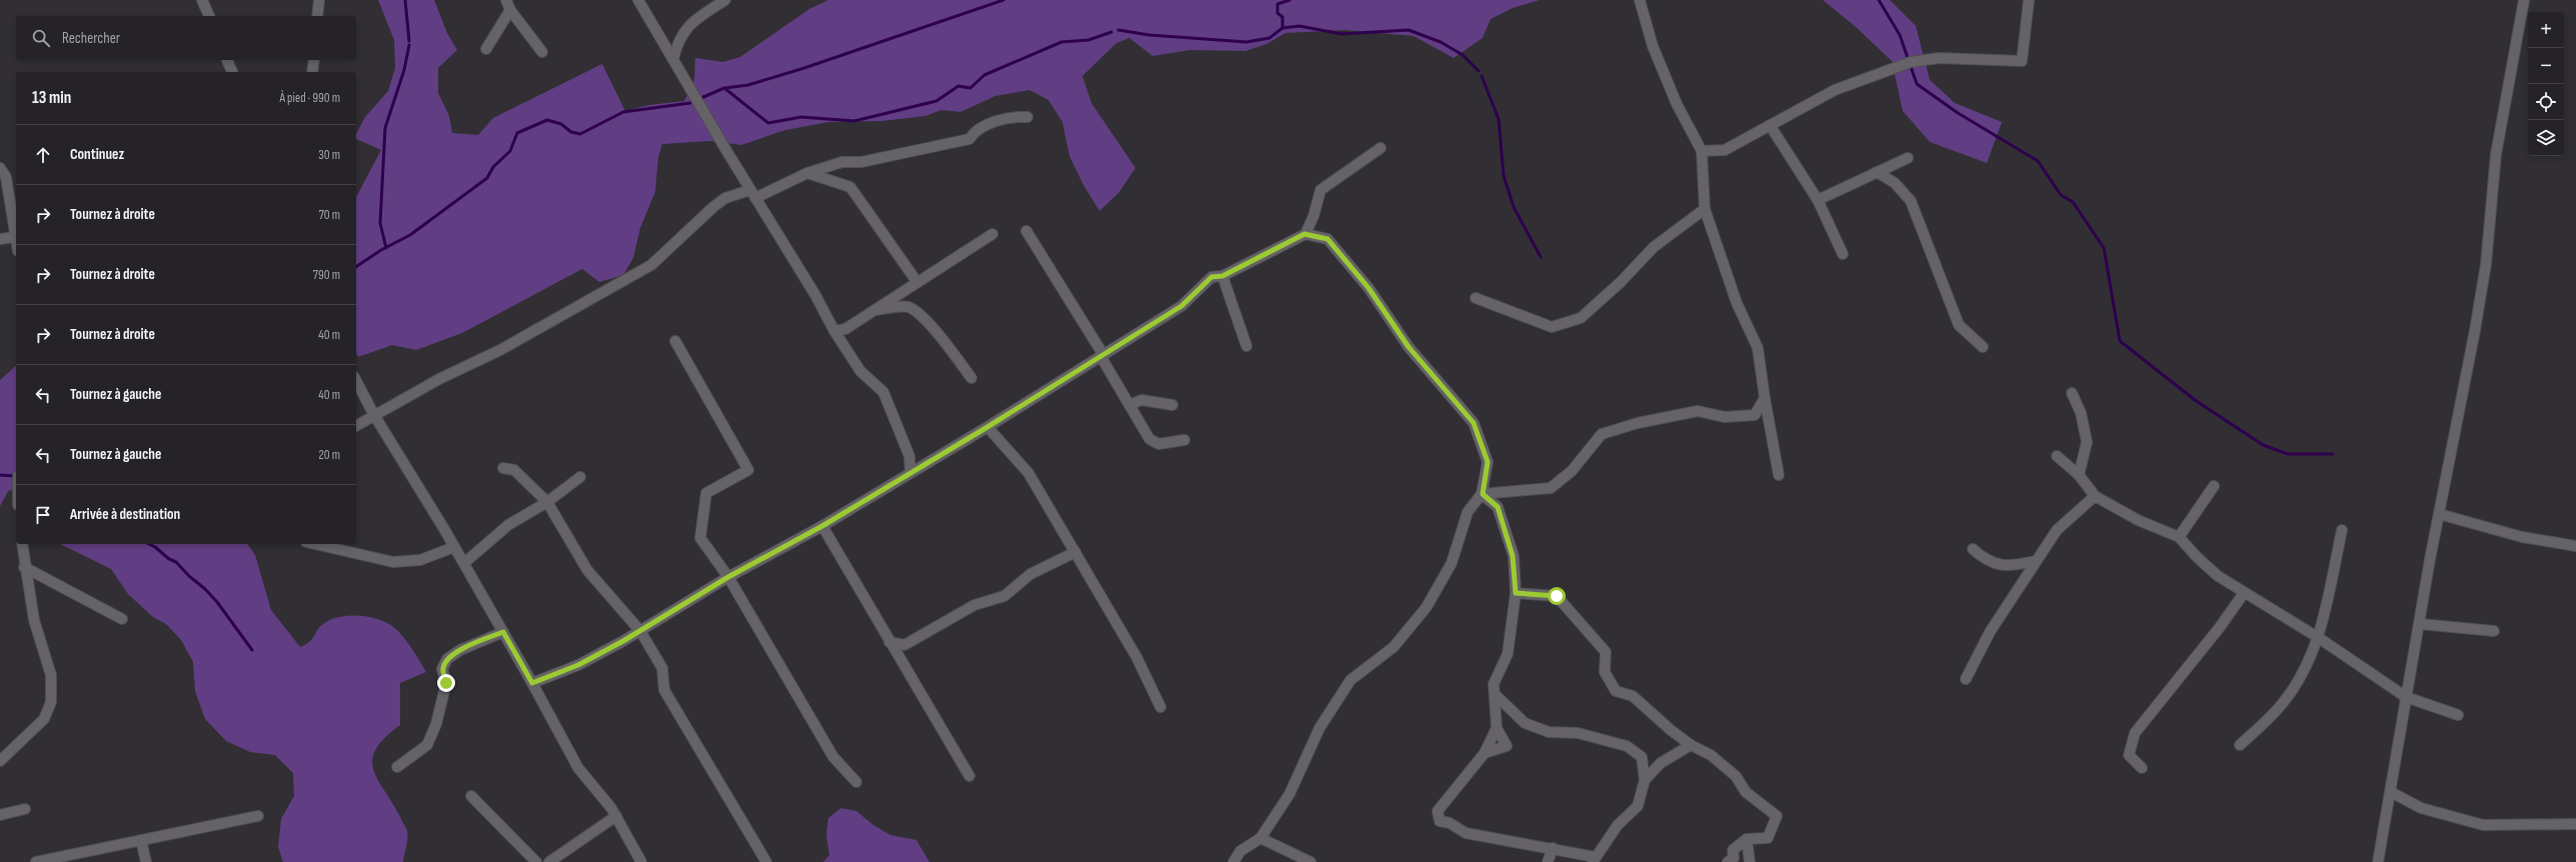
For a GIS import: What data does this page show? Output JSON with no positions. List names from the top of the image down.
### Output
{
  "page": {
    "map_buttons": ["+", "−"],
    "search": "Rechercher",
    "heading": ["13 min", "À pied · 990 m"],
    "list": [
      ["Continuez", "30 m"],
      ["Tournez à droite", "70 m"],
      ["Tournez à droite", "790 m"],
      ["Tournez à droite", "40 m"],
      ["Tournez à gauche", "40 m"],
      ["Tournez à gauche", "20 m"],
      "Arrivée à destination"
    ]
  }
}
